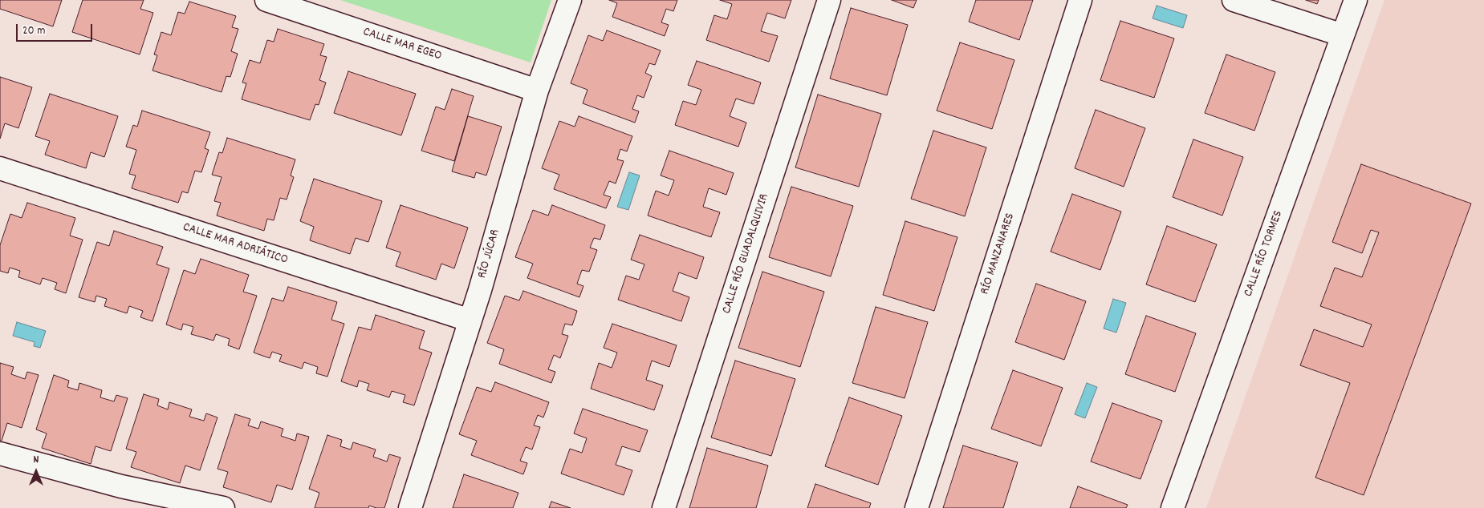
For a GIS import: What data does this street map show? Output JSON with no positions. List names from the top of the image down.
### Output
{
  "streets": {
    "street": [
      "CALLE MAR EGEO",
      "CALLE MAR ADRIÁTICO",
      "RÍO JÚCAR",
      "CALLE RÍO GUADALQUIVIR",
      "RÍO MANZANARES",
      "CALLE RÍO TORMES"
    ]
  },
  "crossings": [
    ["CALLE MAR EGEO", "RÍO JÚCAR"],
    ["CALLE MAR ADRIÁTICO", "RÍO JÚCAR"]
  ],
  "scale_bar": "20 m",
  "north": "top"
}
